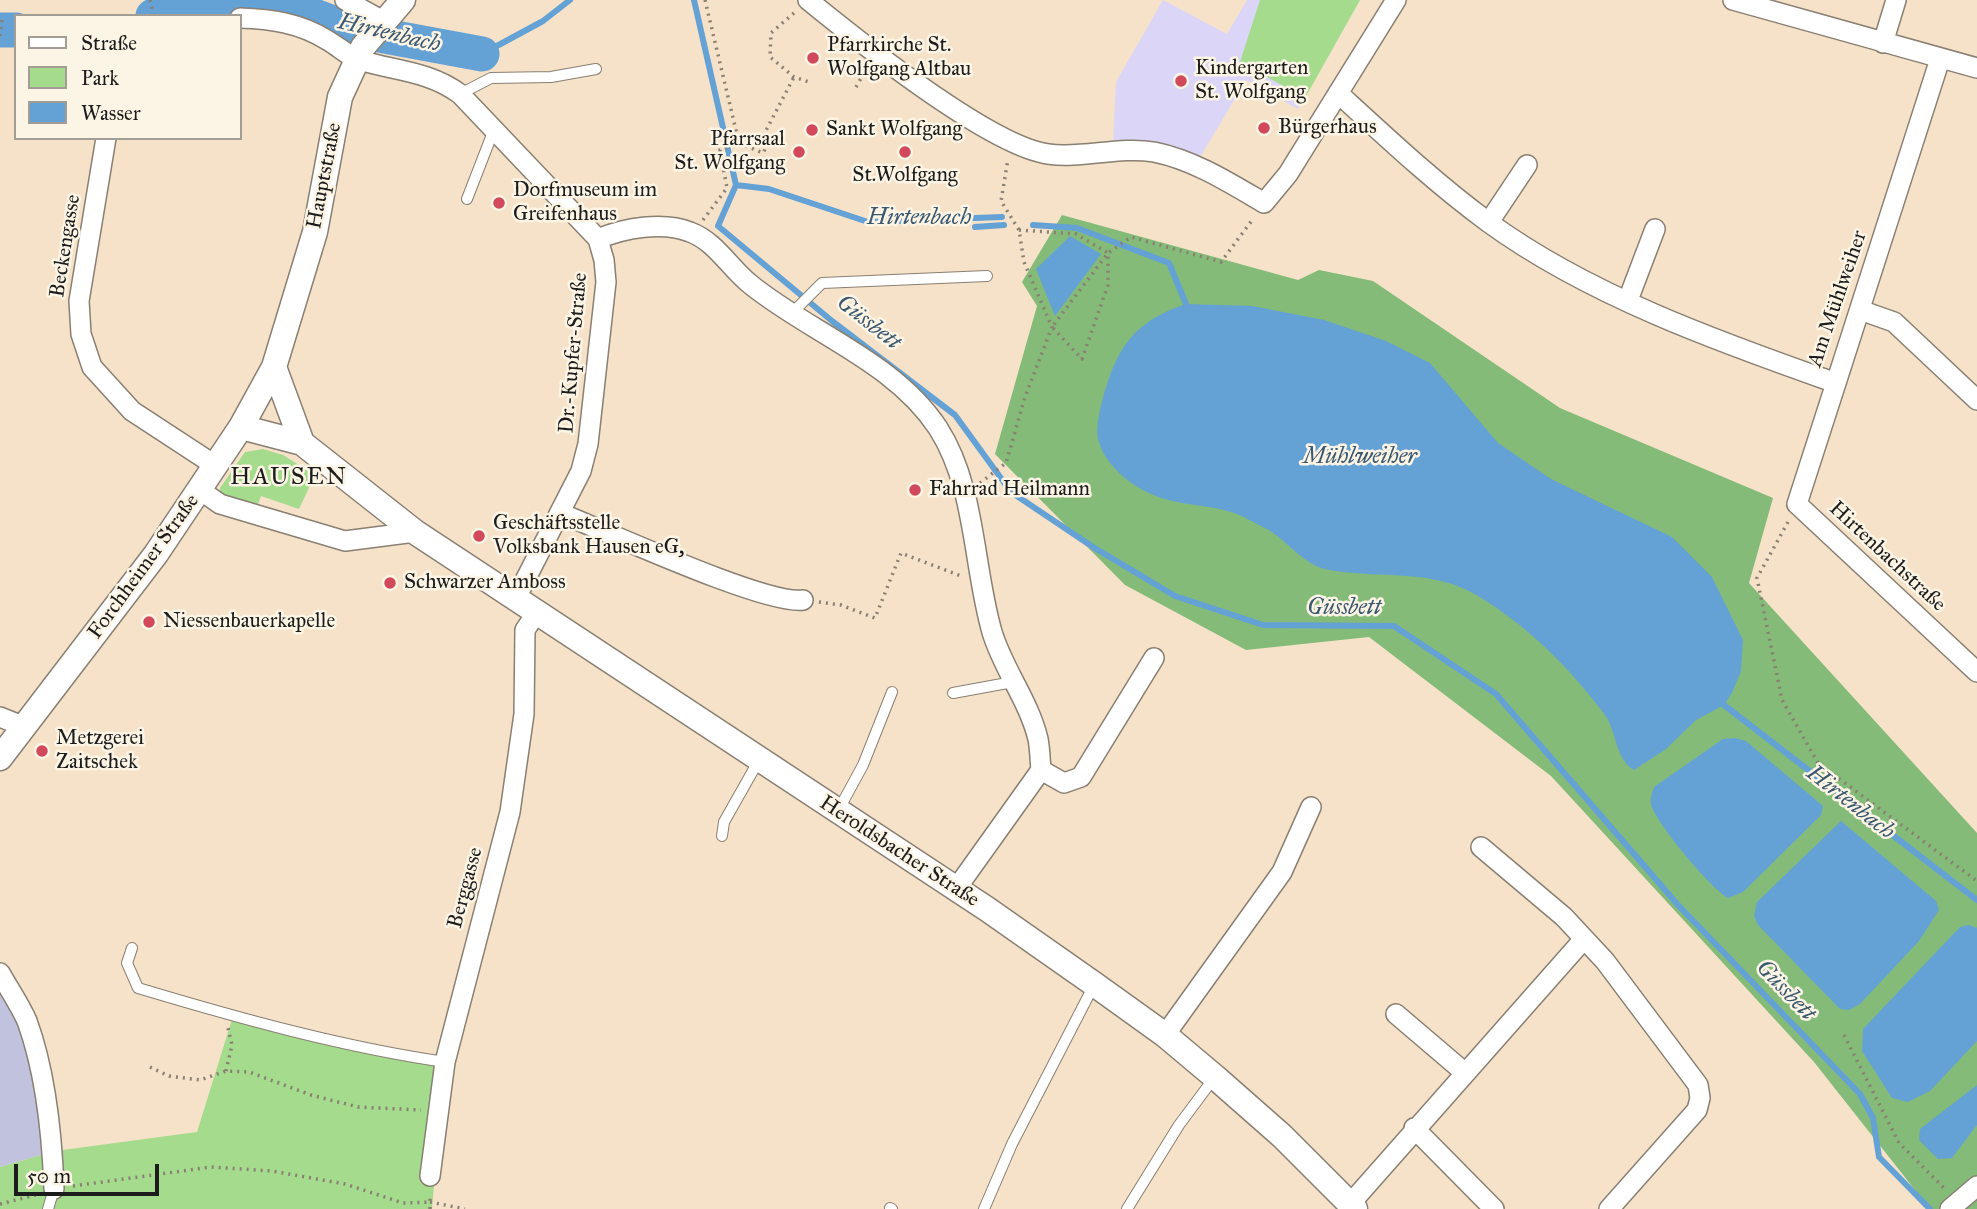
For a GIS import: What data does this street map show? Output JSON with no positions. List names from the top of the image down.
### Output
{
  "streets": {
    "street": [
      "Hauptstraße",
      "Beckengasse",
      "Am Mühlweiher",
      "Dr.-Kupfer-Straße",
      "Hirtenbachstraße",
      "Forchheimer Straße",
      "Heroldsbacher Straße",
      "Berggasse"
    ]
  },
  "crossings": [
    ["Hauptstraße", "Forchheimer Straße"],
    ["Beckengasse", "Forchheimer Straße"],
    ["Am Mühlweiher", "Hirtenbachstraße"],
    ["Dr.-Kupfer-Straße", "Heroldsbacher Straße"],
    ["Forchheimer Straße", "Heroldsbacher Straße"],
    ["Heroldsbacher Straße", "Berggasse"]
  ],
  "districts": ["HAUSEN"],
  "water": ["Hirtenbach", "Güssbett", "Mühlweiher"],
  "places": [
    "Pfarrkirche St. Wolfgang Altbau",
    "Kindergarten St. Wolfgang",
    "Bürgerhaus",
    "Sankt Wolfgang",
    "Pfarrsaal St. Wolfgang",
    "St.Wolfgang",
    "Dorfmuseum im Greifenhaus",
    "Fahrrad Heilmann",
    "Geschäftsstelle Volksbank Hausen eG,",
    "Schwarzer Amboss",
    "Niessenbauerkapelle",
    "Metzgerei Zaitschek"
  ],
  "legend": ["Straße", "Park", "Wasser"],
  "scale_bar": "50 m"
}
